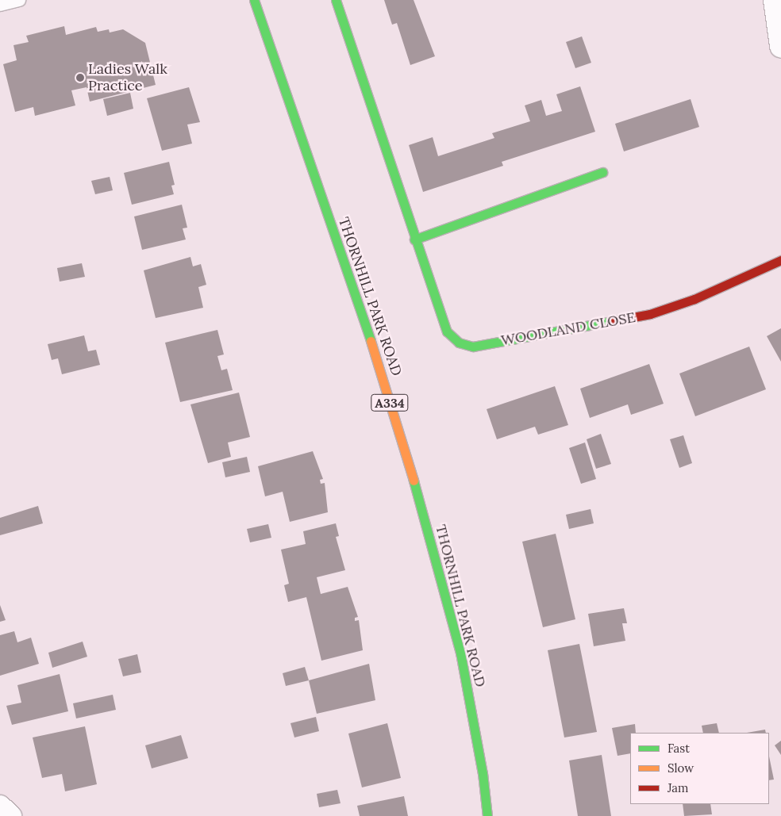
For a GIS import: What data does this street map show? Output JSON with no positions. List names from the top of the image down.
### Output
{
  "streets": {
    "street": ["THORNHILL PARK ROAD", "WOODLAND CLOSE", "A334"]
  },
  "places": ["Ladies Walk Practice"],
  "legend": ["Fast", "Slow", "Jam"]
}
